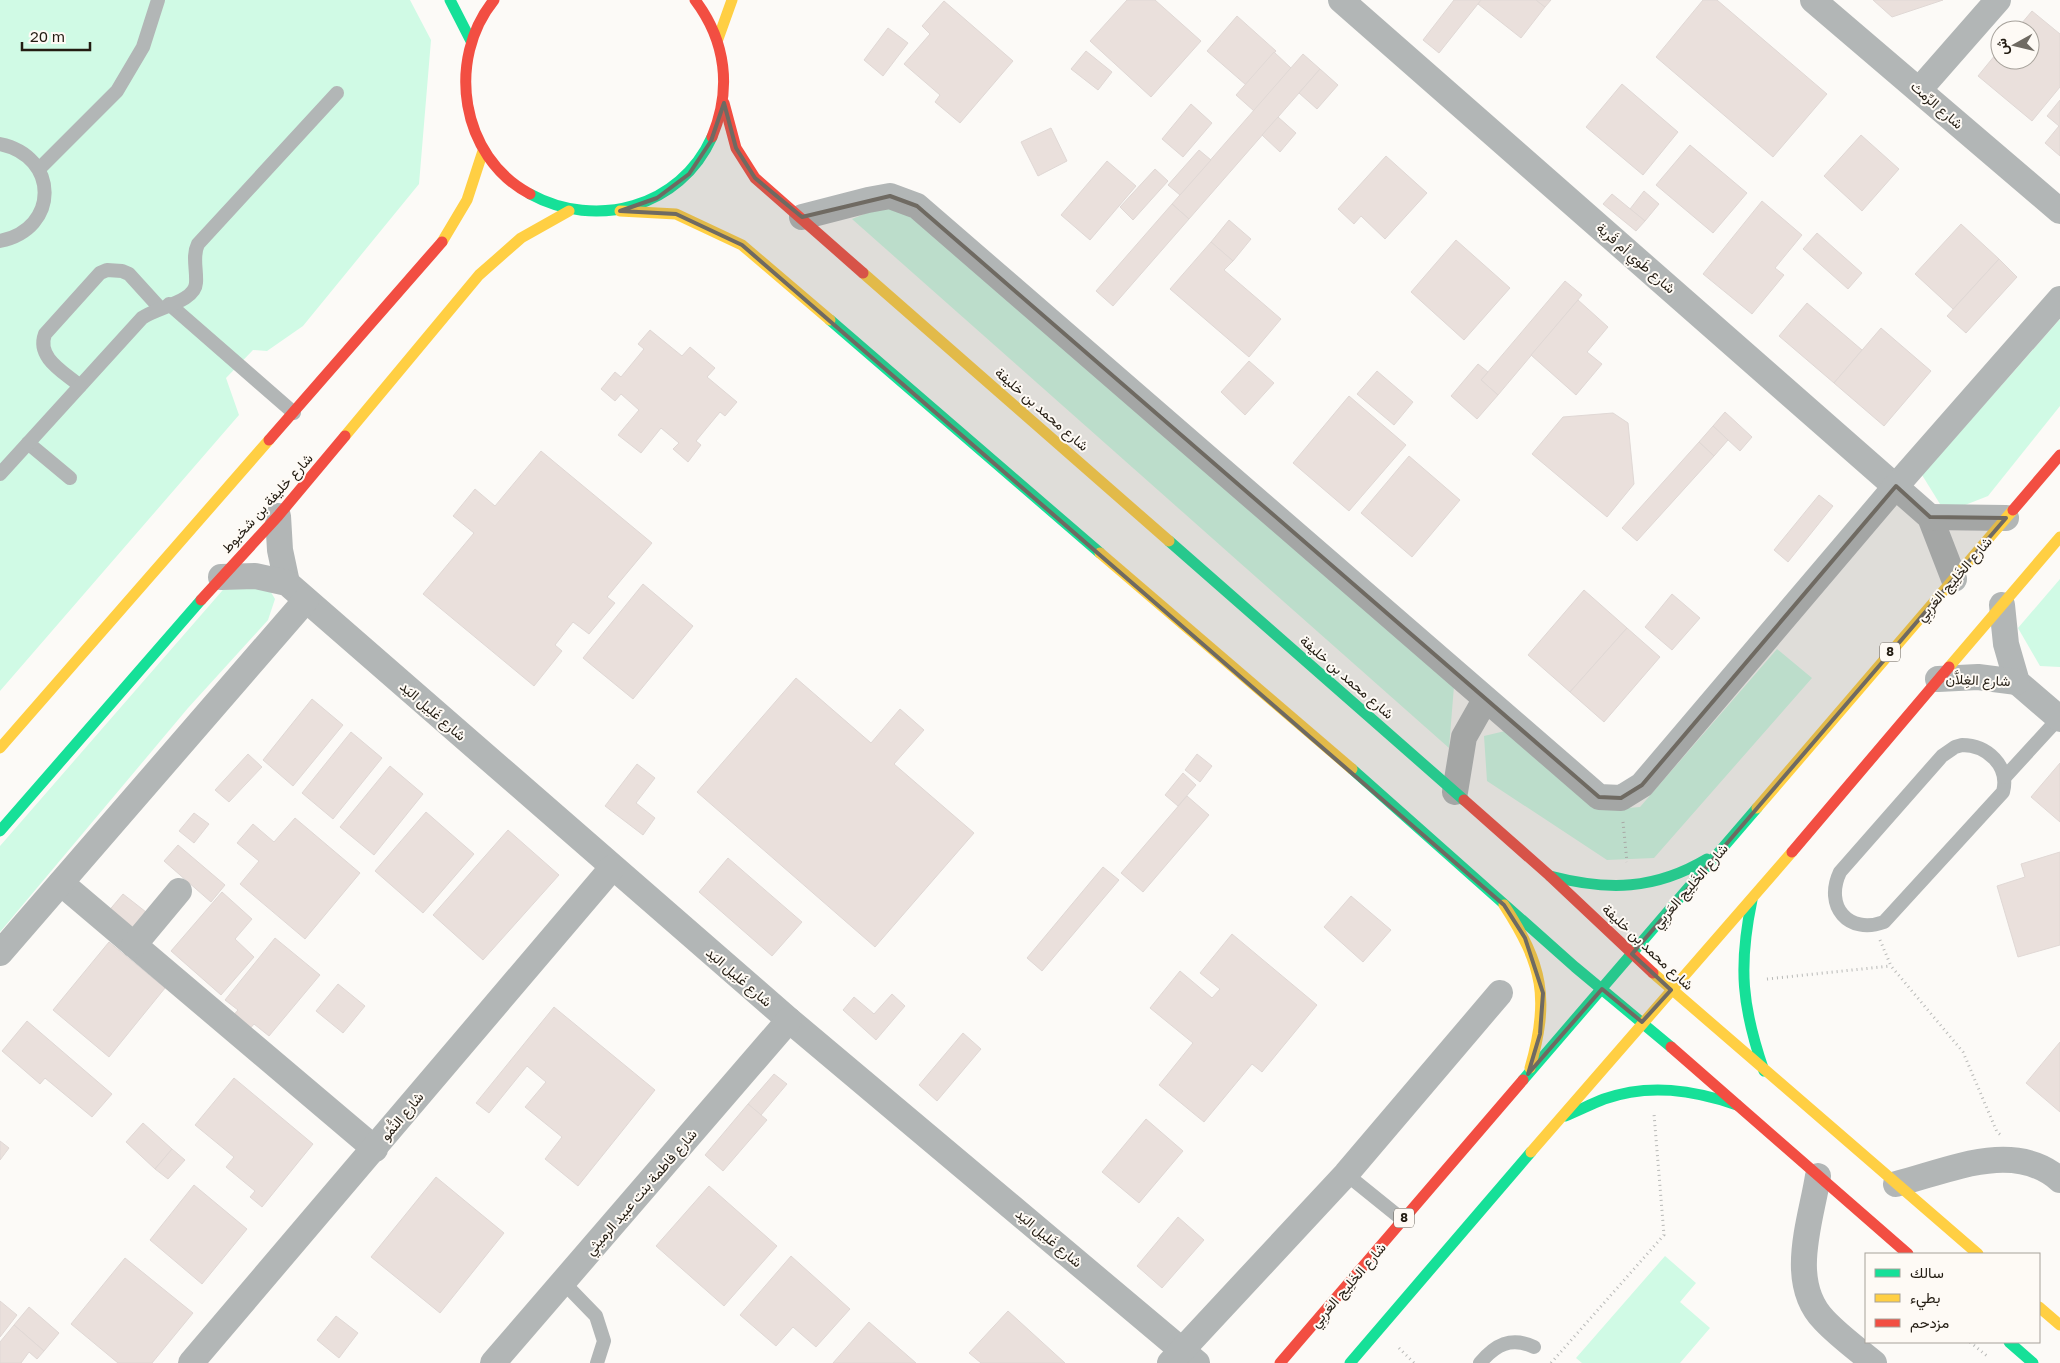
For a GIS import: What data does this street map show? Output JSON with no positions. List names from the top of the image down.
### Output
{
  "streets": {
    "main road": [
      "شارع محمد بن خليفة",
      "شارع خليفة بن شخبوط",
      "شارع الخَلِيج العَربِي",
      "8"
    ],
    "street": [
      "شارع الرِّمث",
      "شارع طَوي أم قَرية",
      "شارع الغِلاَّن",
      "شارع غَلِيل اليَد",
      "شارع النُّمُو",
      "شارع فاطمة بنت عبيد الرميثي"
    ]
  },
  "crossings": [
    ["شارع طَوي أم قَرية", "شارع الخَلِيج العَربِي"],
    ["شارع محمد بن خليفة", "شارع الخَلِيج العَربِي"],
    ["شارع خليفة بن شخبوط", "شارع غَلِيل اليَد"],
    ["شارع غَلِيل اليَد", "شارع النُّمُو"],
    ["شارع غَلِيل اليَد", "شارع فاطمة بنت عبيد الرميثي"]
  ],
  "legend": ["سالك", "بطيء", "مزدحم"],
  "scale_bar": "20 m",
  "north": "left"
}
